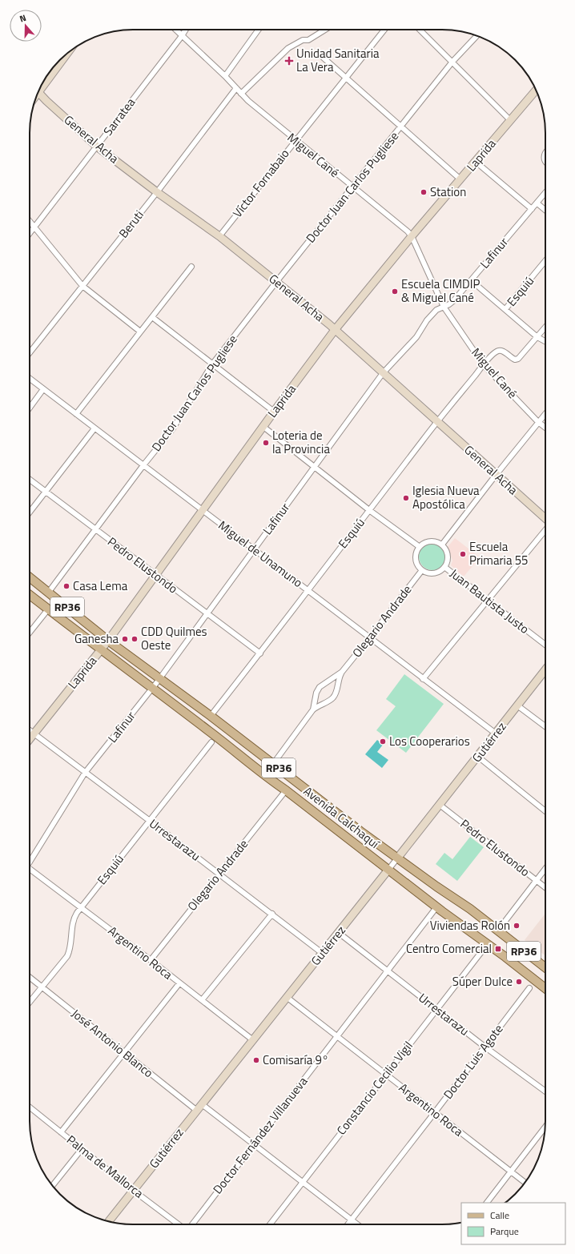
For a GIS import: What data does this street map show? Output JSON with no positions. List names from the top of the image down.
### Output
{
  "streets": {
    "main road": ["RP36", "Avenida Calchaquí"],
    "street": [
      "Sarratea",
      "General Acha",
      "Miguel Cané",
      "Laprida",
      "Víctor Fornabaio",
      "Doctor Juan Carlos Pugliese",
      "Beruti",
      "Lafinur",
      "Esquiú",
      "Miguel de Unamuno",
      "Pedro Elustondo",
      "Juan Bautista Justo",
      "Olegario Andrade",
      "Gutiérrez",
      "Urrestarazu",
      "Argentino Roca",
      "José Antonio Blanco",
      "Doctor Luis Agote",
      "Constancio Cecilio Vigil",
      "Doctor Fernández Villanueva",
      "Palma de Mallorca"
    ]
  },
  "crossings": [
    ["Sarratea", "General Acha"],
    ["Sarratea", "Miguel Cané"],
    ["General Acha", "Laprida"],
    ["General Acha", "Víctor Fornabaio"],
    ["General Acha", "Doctor Juan Carlos Pugliese"],
    ["General Acha", "Beruti"],
    ["General Acha", "Lafinur"],
    ["General Acha", "Esquiú"],
    ["Miguel Cané", "Laprida"],
    ["Miguel Cané", "Víctor Fornabaio"],
    ["Miguel Cané", "Doctor Juan Carlos Pugliese"],
    ["Miguel Cané", "Beruti"],
    ["Miguel Cané", "Lafinur"],
    ["Miguel Cané", "Esquiú"],
    ["Laprida", "Miguel de Unamuno"],
    ["Laprida", "Pedro Elustondo"],
    ["Laprida", "Avenida Calchaquí"],
    ["Laprida", "Urrestarazu"],
    ["Doctor Juan Carlos Pugliese", "Miguel de Unamuno"],
    ["Doctor Juan Carlos Pugliese", "Pedro Elustondo"],
    ["Doctor Juan Carlos Pugliese", "Avenida Calchaquí"],
    ["Lafinur", "Miguel de Unamuno"],
    ["Lafinur", "Pedro Elustondo"],
    ["Lafinur", "Avenida Calchaquí"],
    ["Lafinur", "Urrestarazu"],
    ["Esquiú", "Miguel de Unamuno"],
    ["Esquiú", "Pedro Elustondo"],
    ["Esquiú", "Avenida Calchaquí"],
    ["Esquiú", "Urrestarazu"],
    ["Esquiú", "Argentino Roca"],
    ["Esquiú", "José Antonio Blanco"],
    ["Miguel de Unamuno", "Olegario Andrade"],
    ["Miguel de Unamuno", "Gutiérrez"],
    ["Pedro Elustondo", "Gutiérrez"],
    ["Juan Bautista Justo", "Olegario Andrade"],
    ["Olegario Andrade", "Avenida Calchaquí"],
    ["Olegario Andrade", "Urrestarazu"],
    ["Olegario Andrade", "Argentino Roca"],
    ["Gutiérrez", "Avenida Calchaquí"],
    ["Gutiérrez", "Urrestarazu"],
    ["Gutiérrez", "Argentino Roca"],
    ["Gutiérrez", "José Antonio Blanco"],
    ["Gutiérrez", "Palma de Mallorca"],
    ["Avenida Calchaquí", "Doctor Fernández Villanueva"],
    ["Urrestarazu", "Doctor Luis Agote"],
    ["Urrestarazu", "Constancio Cecilio Vigil"],
    ["Urrestarazu", "Doctor Fernández Villanueva"],
    ["Argentino Roca", "Doctor Luis Agote"],
    ["Argentino Roca", "Constancio Cecilio Vigil"],
    ["Argentino Roca", "Doctor Fernández Villanueva"]
  ],
  "places": {
    "health": ["Unidad Sanitaria La Vera"],
    "other": [
      "Station",
      "Escuela CIMDIP & Miguel Cané",
      "Loteria de la Provincia",
      "Iglesia Nueva Apostólica",
      "Escuela Primaria 55",
      "Casa Lema",
      "Ganesha",
      "CDD Quilmes Oeste",
      "Los Cooperarios",
      "Viviendas Rolón",
      "Súper Dulce",
      "Comisaría 9°"
    ],
    "transit": ["Centro Comercial"]
  },
  "legend": ["Calle", "Parque"],
  "north": "top"
}
